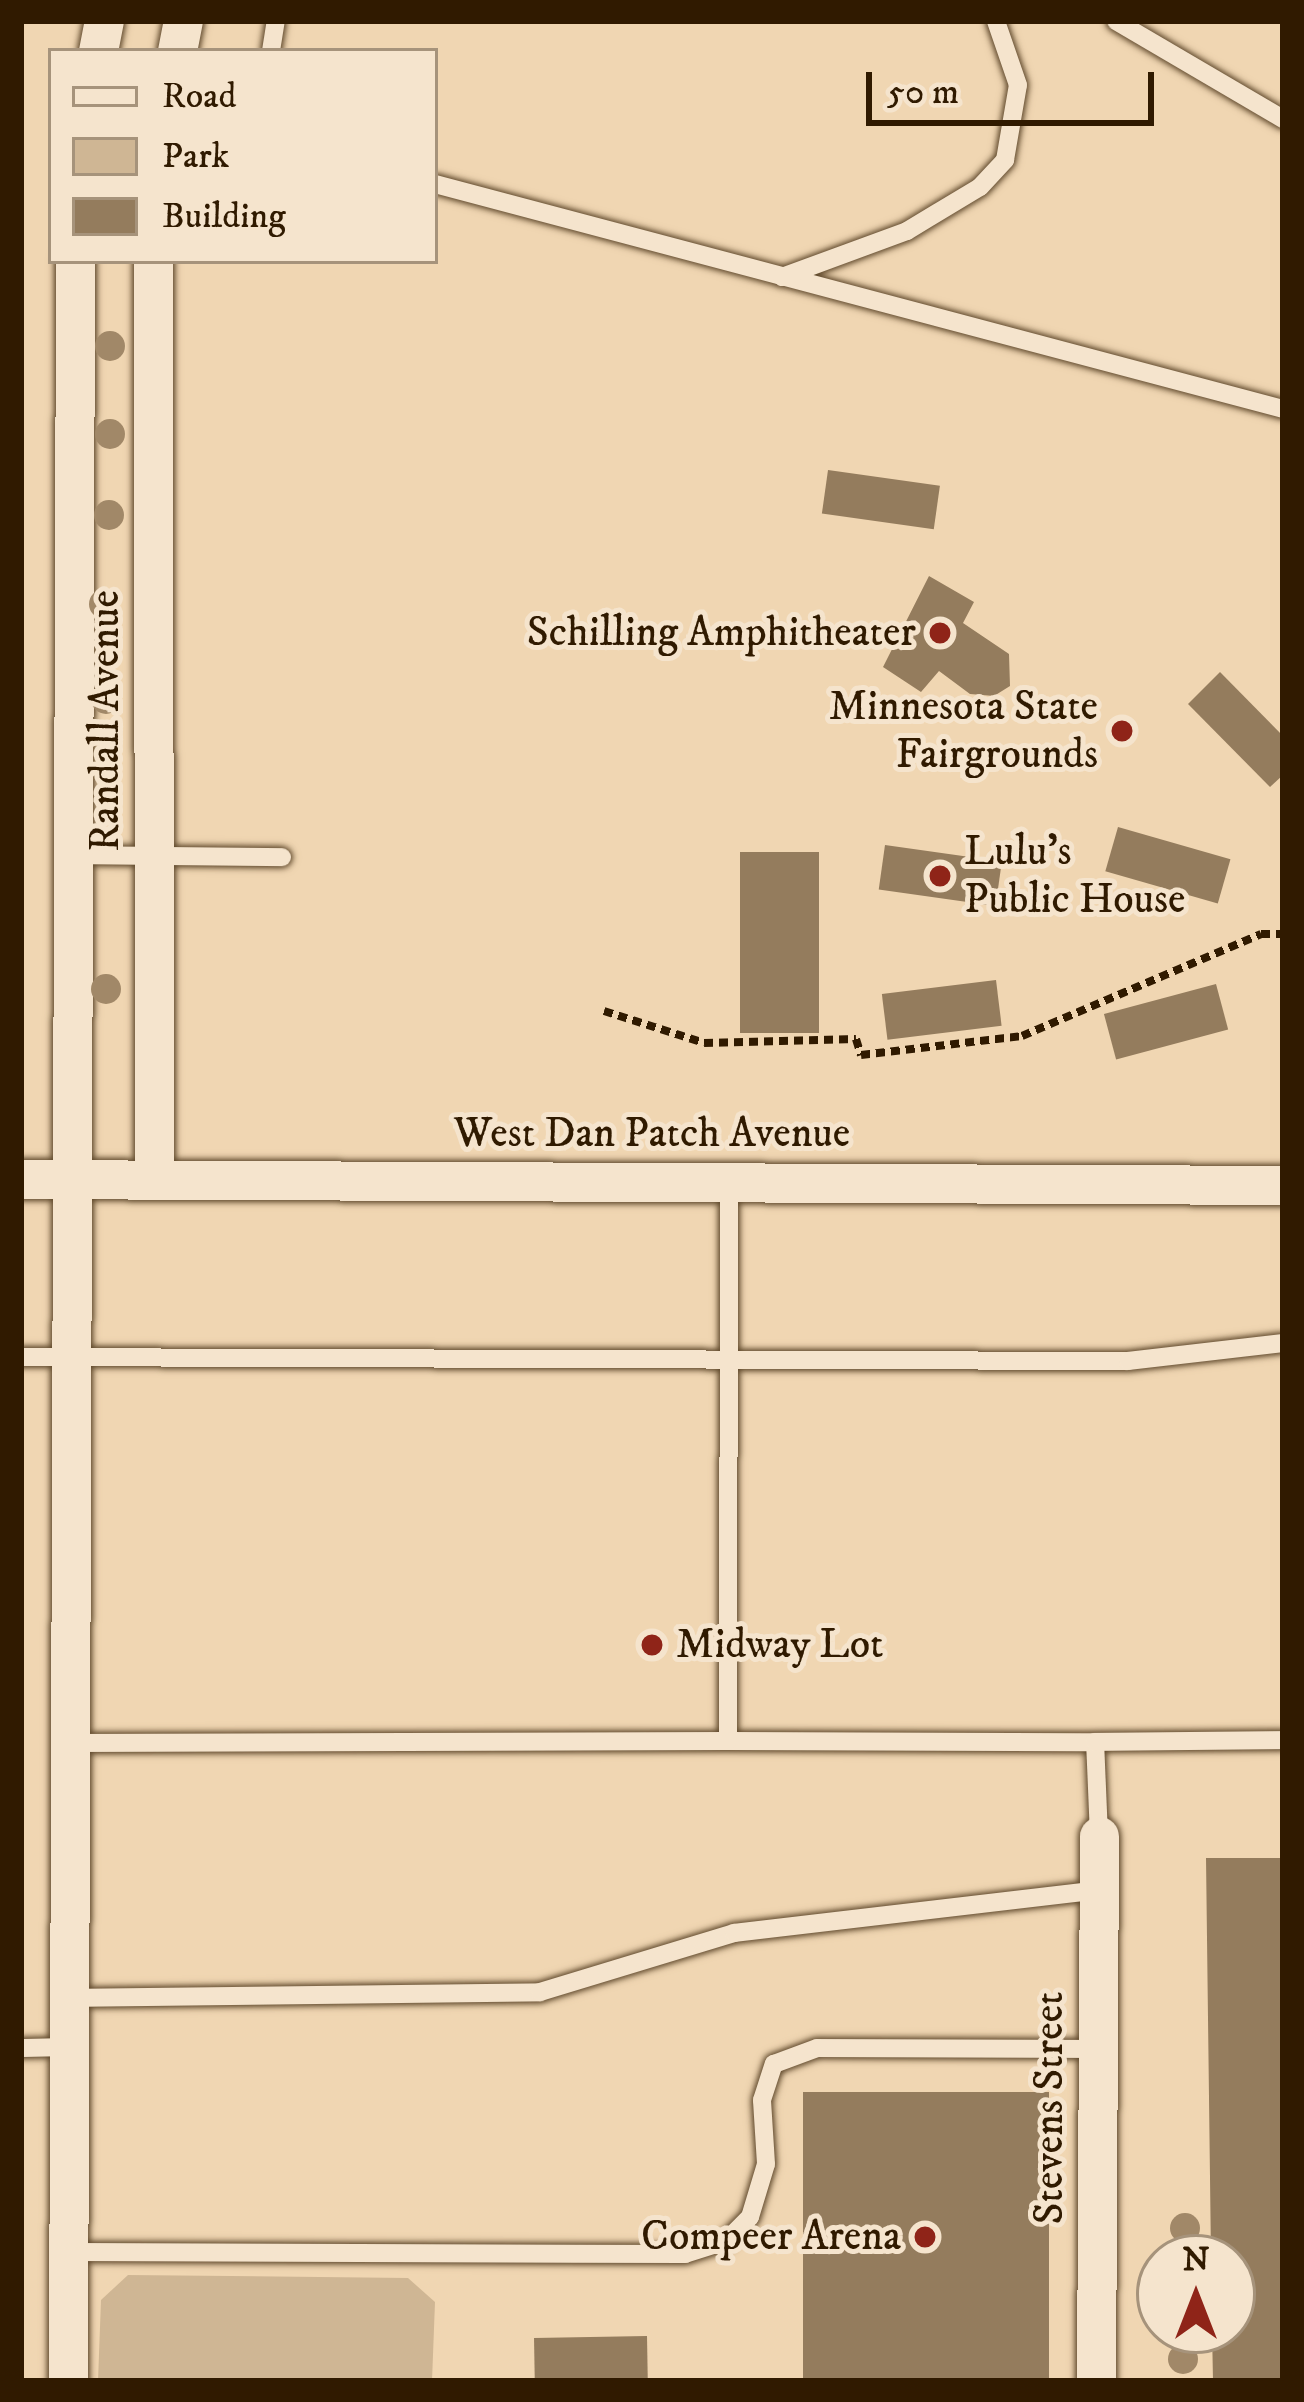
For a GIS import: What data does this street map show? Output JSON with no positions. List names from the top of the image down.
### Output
{
  "streets": {
    "street": ["Randall Avenue", "West Dan Patch Avenue", "Stevens Street"]
  },
  "crossings": [
    ["Randall Avenue", "West Dan Patch Avenue"]
  ],
  "places": [
    "Schilling Amphitheater",
    "Minnesota State Fairgrounds",
    "Lulu's Public House",
    "Midway Lot",
    "Compeer Arena"
  ],
  "legend": ["Road", "Park", "Building"],
  "scale_bar": "50 m",
  "north": "top"
}
